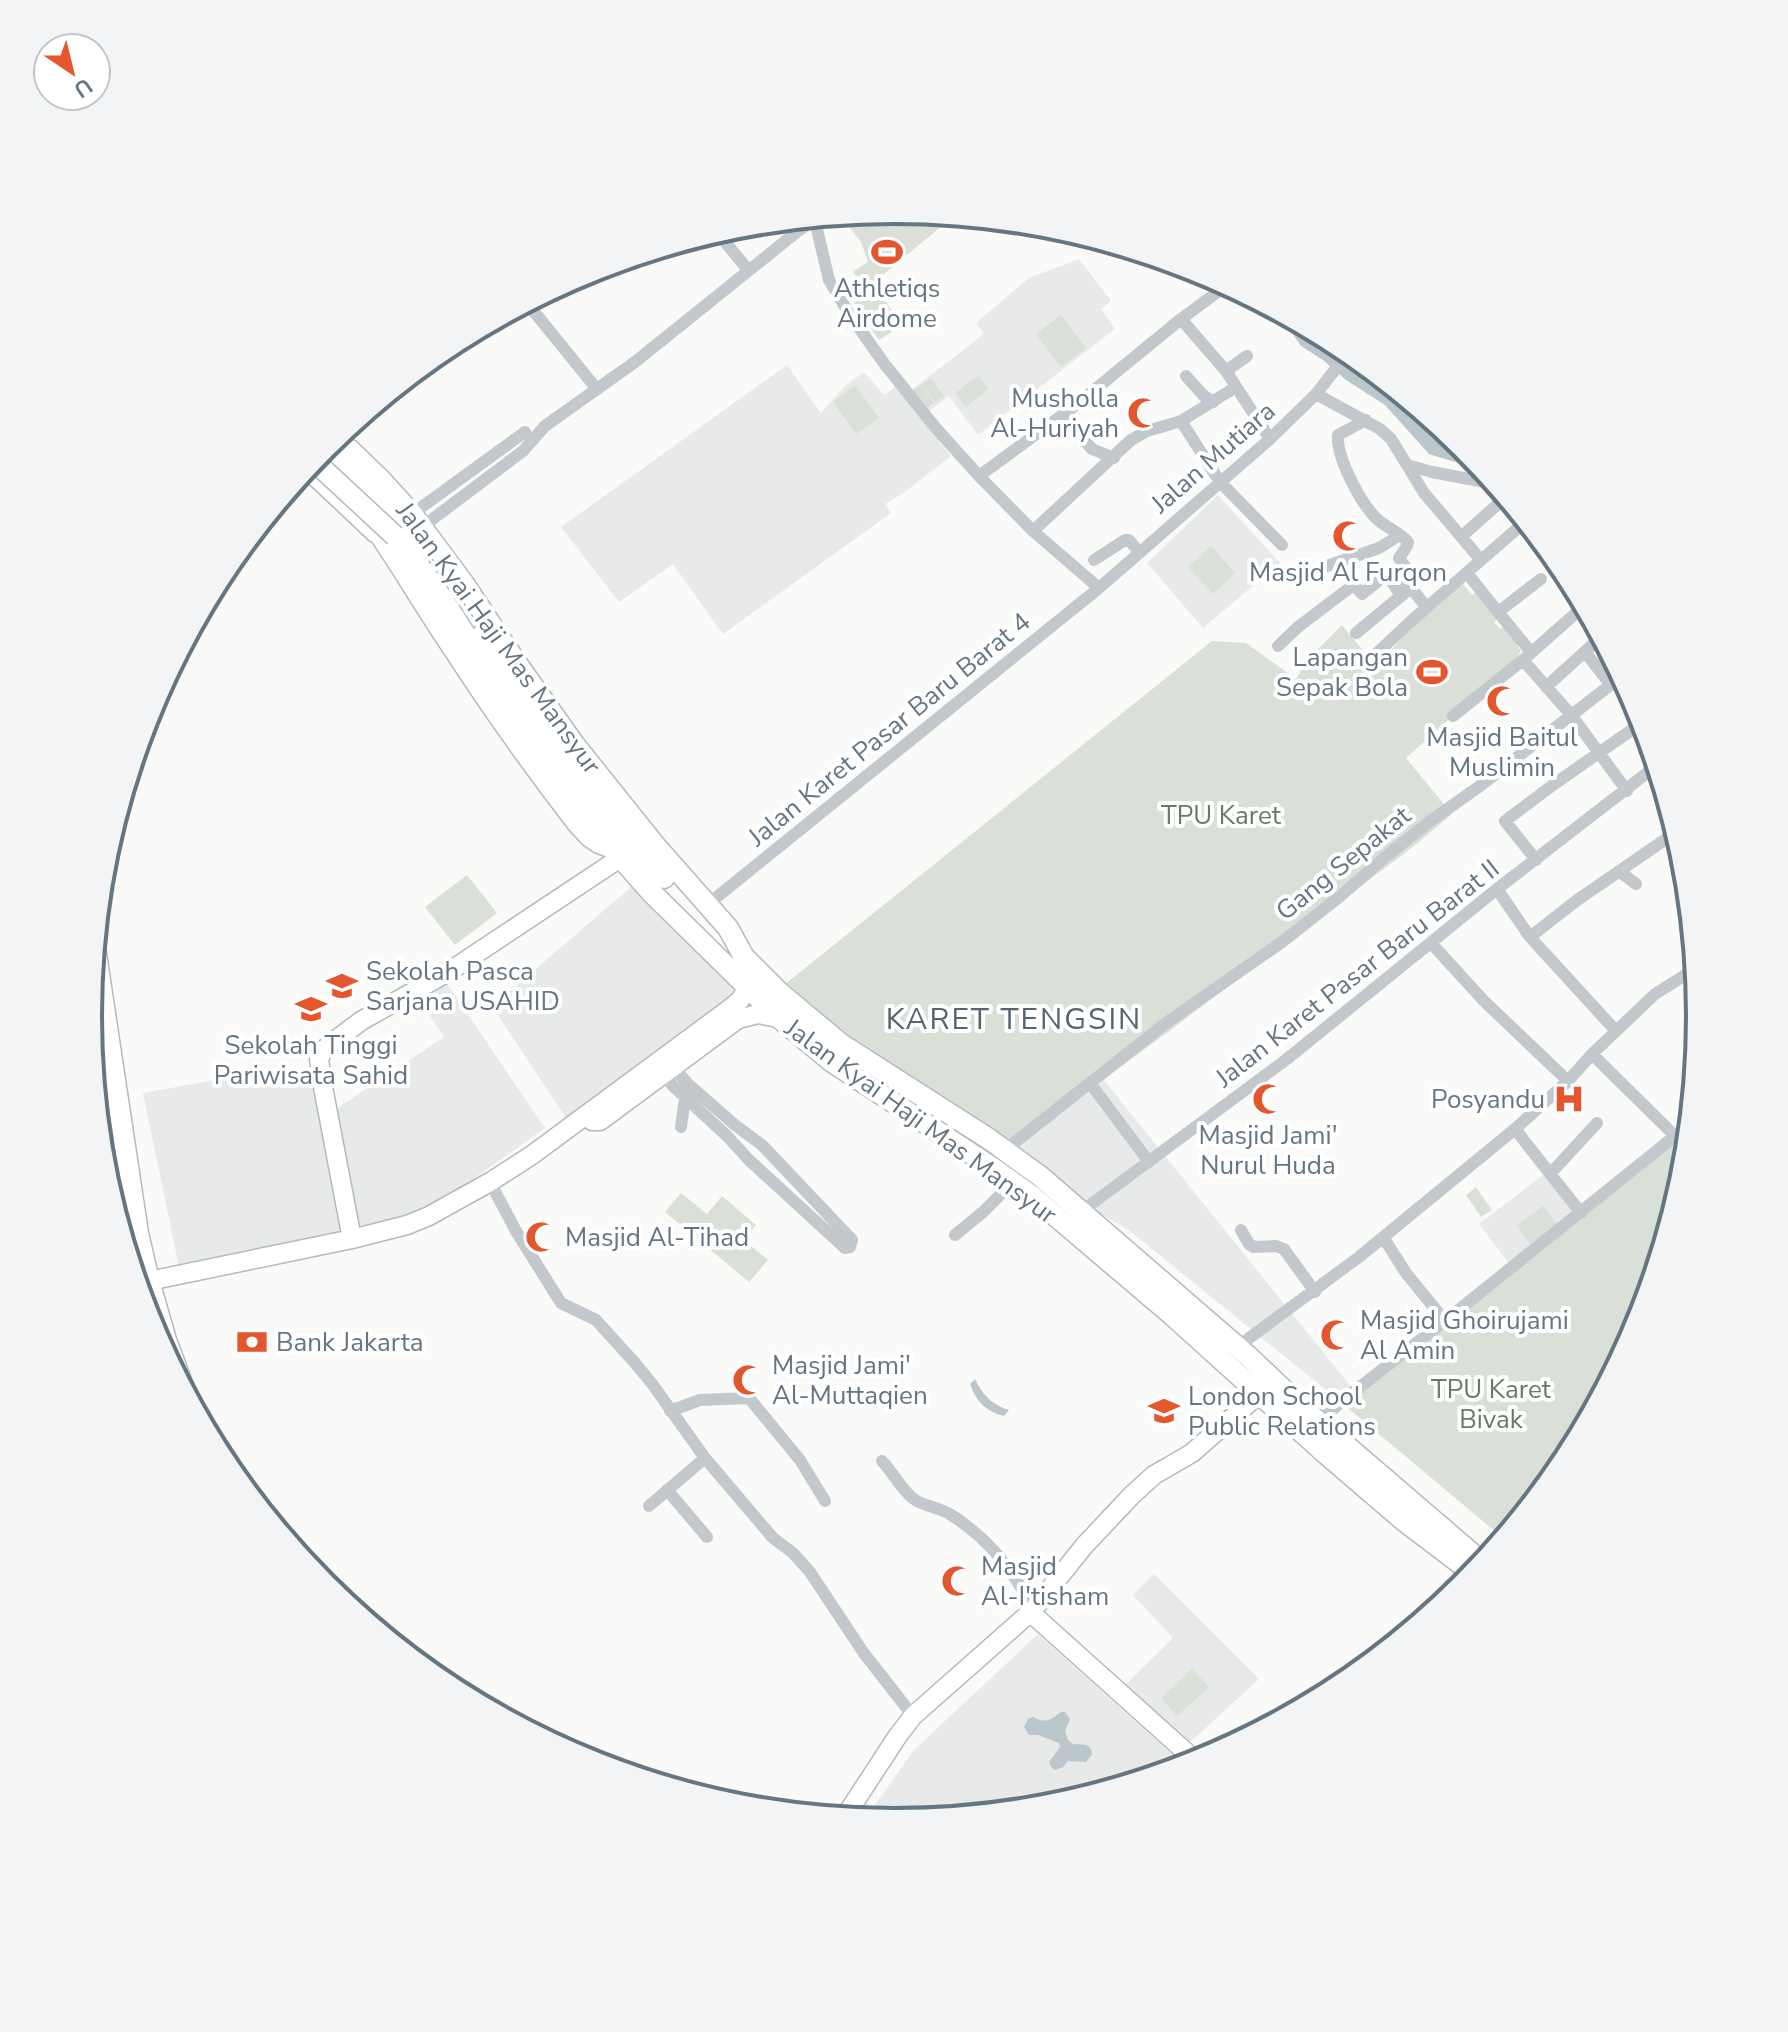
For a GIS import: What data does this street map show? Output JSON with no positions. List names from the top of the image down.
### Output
{
  "streets": {
    "main road": ["Jalan Kyai Haji Mas Mansyur"],
    "street": [
      "Jalan Mutiara",
      "Jalan Karet Pasar Baru Barat 4",
      "Gang Sepakat",
      "Jalan Karet Pasar Baru Barat II"
    ]
  },
  "crossings": [
    ["Jalan Mutiara", "Jalan Karet Pasar Baru Barat 4"],
    ["Jalan Kyai Haji Mas Mansyur", "Jalan Karet Pasar Baru Barat 4"],
    ["Jalan Kyai Haji Mas Mansyur", "Gang Sepakat"],
    ["Jalan Kyai Haji Mas Mansyur", "Jalan Karet Pasar Baru Barat II"]
  ],
  "districts": ["KARET TENGSIN"],
  "parks": ["TPU Karet", "TPU Karet Bivak"],
  "places": {
    "sports": ["Athletiqs Airdome", "Lapangan Sepak Bola"],
    "mosque": [
      "Musholla Al-Huriyah",
      "Masjid Al Furqon",
      "Masjid Baitul Muslimin",
      "Masjid Jami' Nurul Huda",
      "Masjid Al-Tihad",
      "Masjid Ghoirujami Al Amin",
      "Masjid Jami' Al-Muttaqien",
      "Masjid Al-I'tisham"
    ],
    "school or university": ["Sekolah Pasca Sarjana USAHID", "Sekolah Tinggi Pariwisata Sahid", "London School Public Relations"],
    "hospital": ["Posyandu"],
    "bank": ["Bank Jakarta"]
  },
  "north": "bottom right"
}
